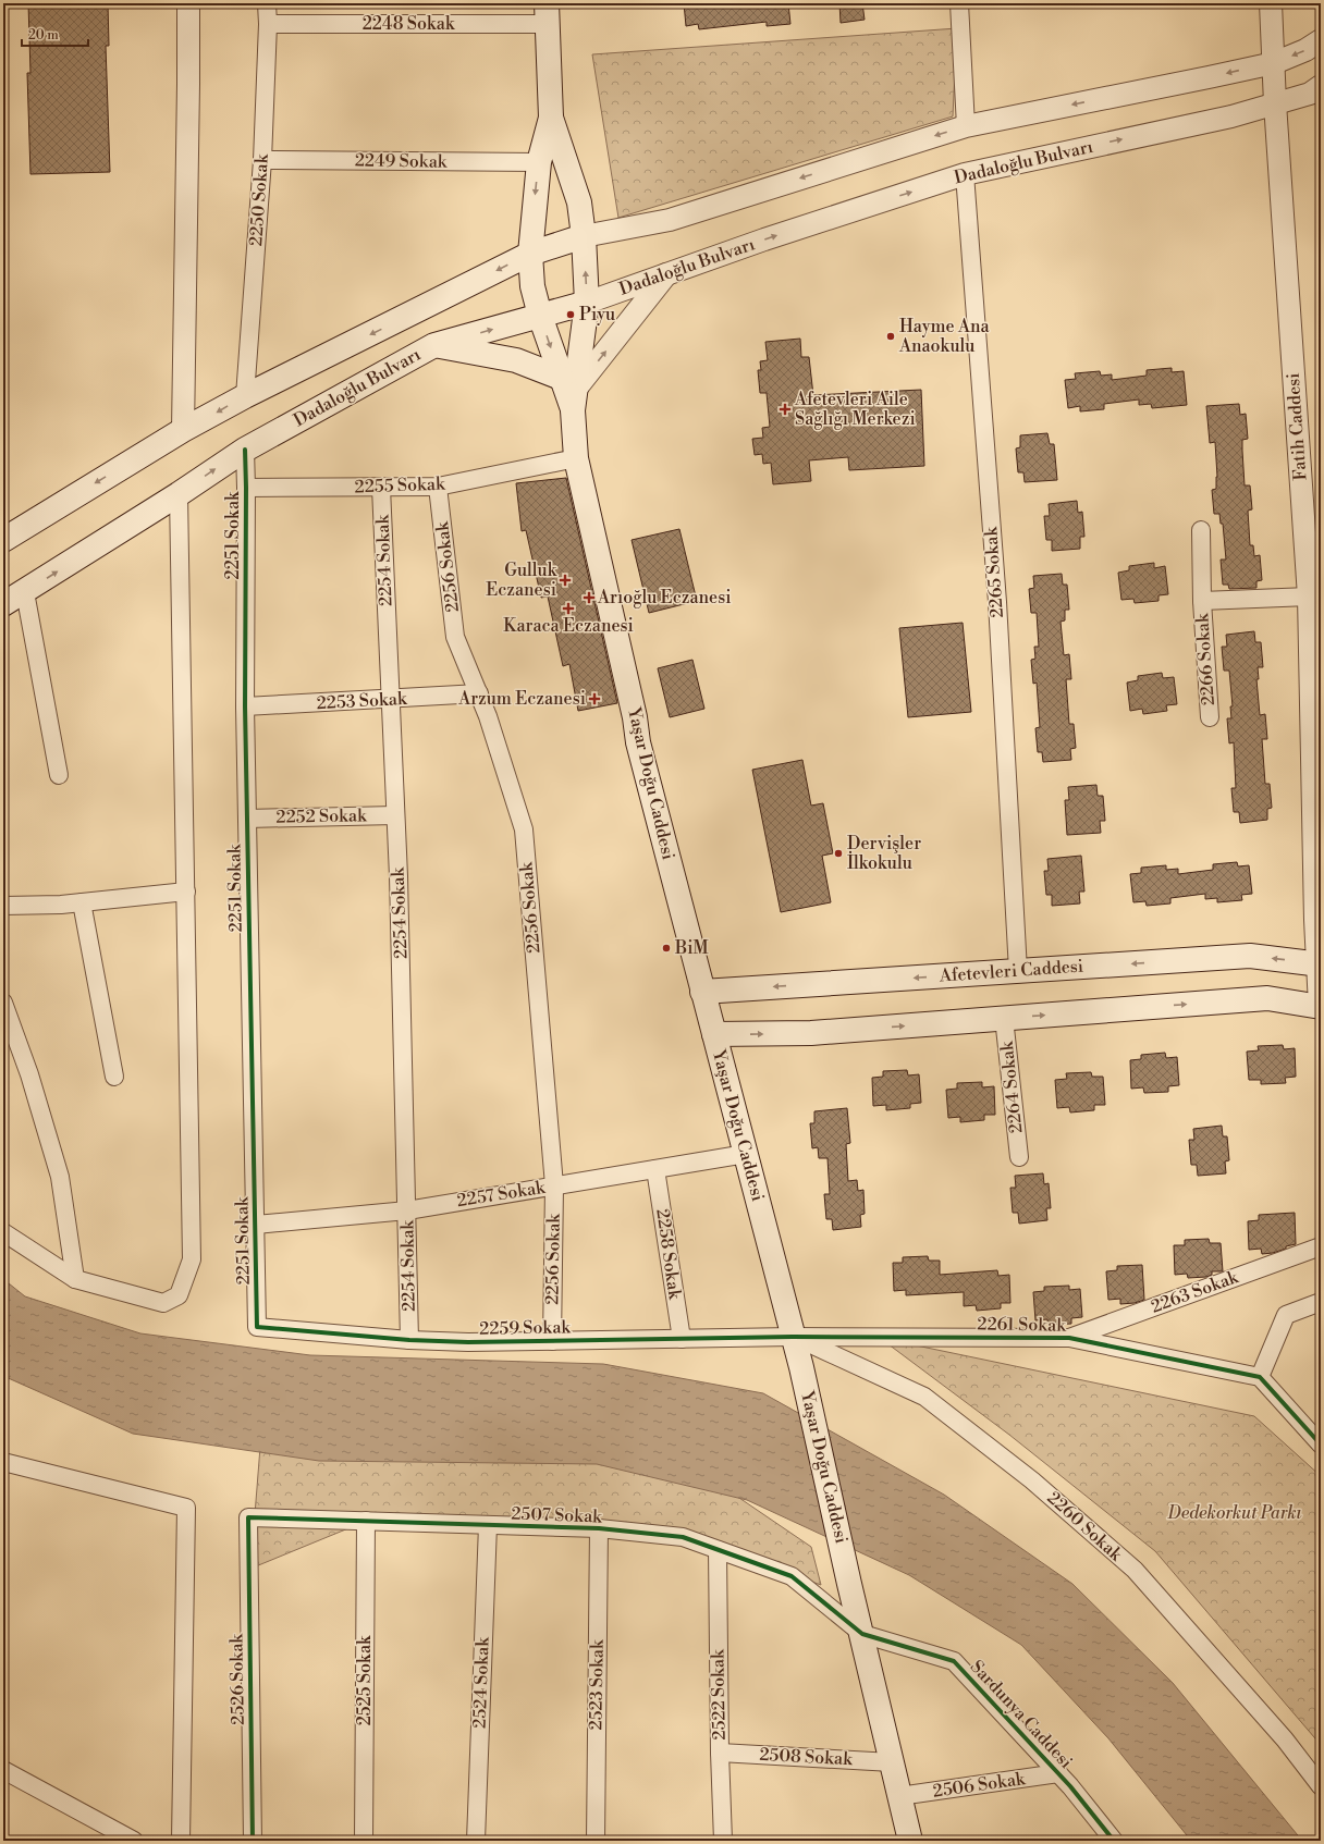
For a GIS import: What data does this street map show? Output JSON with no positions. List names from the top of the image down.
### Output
{
  "streets": {
    "main road": ["Dadaloğlu Bulvarı", "Yaşar Doğu Caddesi", "Afetevleri Caddesi"],
    "street": [
      "2248 Sokak",
      "2249 Sokak",
      "2250 Sokak",
      "Fatih Caddesi",
      "2255 Sokak",
      "2251 Sokak",
      "2254 Sokak",
      "2256 Sokak",
      "2265 Sokak",
      "2266 Sokak",
      "2253 Sokak",
      "2252 Sokak",
      "2264 Sokak",
      "2257 Sokak",
      "2258 Sokak",
      "2263 Sokak",
      "2261 Sokak",
      "2259 Sokak",
      "2507 Sokak",
      "2260 Sokak",
      "2526 Sokak",
      "2525 Sokak",
      "2524 Sokak",
      "2523 Sokak",
      "2522 Sokak",
      "Sardunya Caddesi",
      "2508 Sokak",
      "2506 Sokak"
    ]
  },
  "crossings": [
    ["2248 Sokak", "2250 Sokak"],
    ["2249 Sokak", "2250 Sokak"],
    ["Dadaloğlu Bulvarı", "Fatih Caddesi"],
    ["Dadaloğlu Bulvarı", "2251 Sokak"],
    ["Dadaloğlu Bulvarı", "2265 Sokak"],
    ["Fatih Caddesi", "2266 Sokak"],
    ["Fatih Caddesi", "Afetevleri Caddesi"],
    ["2255 Sokak", "2251 Sokak"],
    ["2255 Sokak", "2254 Sokak"],
    ["2255 Sokak", "2256 Sokak"],
    ["2255 Sokak", "Yaşar Doğu Caddesi"],
    ["2251 Sokak", "2253 Sokak"],
    ["2251 Sokak", "2252 Sokak"],
    ["2251 Sokak", "2257 Sokak"],
    ["2251 Sokak", "2259 Sokak"],
    ["2254 Sokak", "2253 Sokak"],
    ["2254 Sokak", "2252 Sokak"],
    ["2254 Sokak", "2257 Sokak"],
    ["2254 Sokak", "2259 Sokak"],
    ["2256 Sokak", "2253 Sokak"],
    ["2256 Sokak", "2257 Sokak"],
    ["2256 Sokak", "2259 Sokak"],
    ["2265 Sokak", "Afetevleri Caddesi"],
    ["Yaşar Doğu Caddesi", "Afetevleri Caddesi"],
    ["Yaşar Doğu Caddesi", "2257 Sokak"],
    ["Yaşar Doğu Caddesi", "2261 Sokak"],
    ["Yaşar Doğu Caddesi", "2259 Sokak"],
    ["Yaşar Doğu Caddesi", "2507 Sokak"],
    ["Yaşar Doğu Caddesi", "2260 Sokak"],
    ["Yaşar Doğu Caddesi", "Sardunya Caddesi"],
    ["Yaşar Doğu Caddesi", "2508 Sokak"],
    ["Yaşar Doğu Caddesi", "2506 Sokak"],
    ["2257 Sokak", "2258 Sokak"],
    ["2258 Sokak", "2259 Sokak"],
    ["2263 Sokak", "2261 Sokak"],
    ["2261 Sokak", "2259 Sokak"],
    ["2261 Sokak", "2260 Sokak"],
    ["2259 Sokak", "2260 Sokak"],
    ["2507 Sokak", "2526 Sokak"],
    ["2507 Sokak", "2525 Sokak"],
    ["2507 Sokak", "2524 Sokak"],
    ["2507 Sokak", "2523 Sokak"],
    ["2507 Sokak", "2522 Sokak"],
    ["2507 Sokak", "Sardunya Caddesi"],
    ["2522 Sokak", "2508 Sokak"],
    ["Sardunya Caddesi", "2506 Sokak"]
  ],
  "parks": ["Dedekorkut Parkı"],
  "places": {
    "other": [
      "Piyu",
      "Hayme Ana Anaokulu",
      "Dervişler İlkokulu",
      "BiM"
    ],
    "health": [
      "Afetevleri Aile Sağlığı Merkezi",
      "Gulluk Eczanesi",
      "Arıoğlu Eczanesi",
      "Karaca Eczanesi",
      "Arzum Eczanesi"
    ]
  },
  "scale_bar": "20 m"
}
